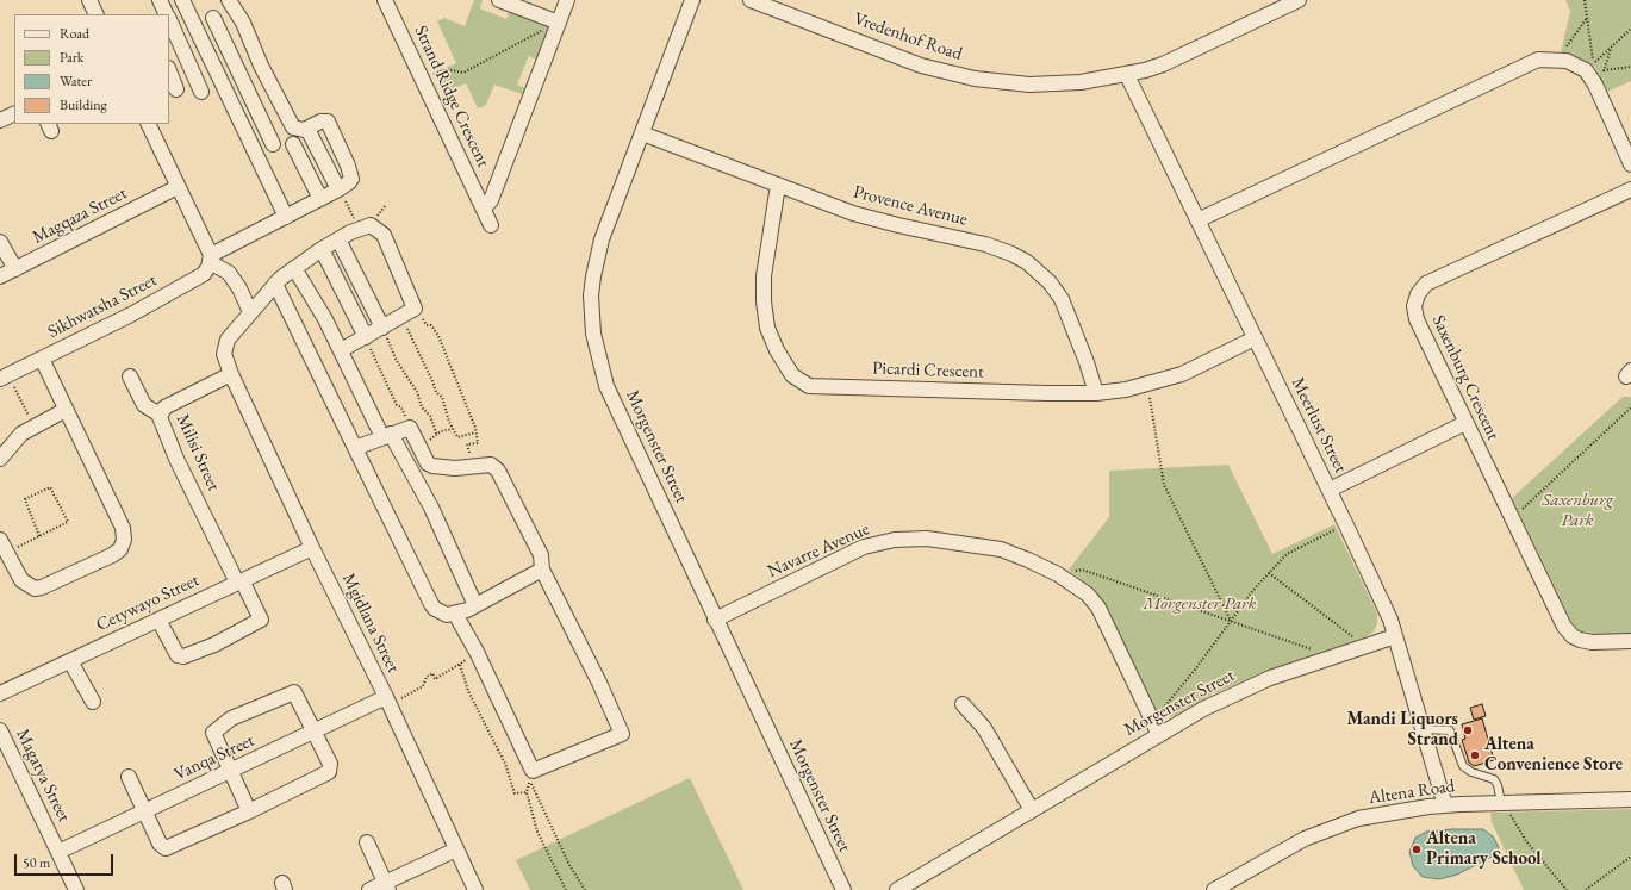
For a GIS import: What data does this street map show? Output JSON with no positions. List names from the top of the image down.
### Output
{
  "streets": {
    "street": [
      "Vredenhof Road",
      "Strand Ridge Crescent",
      "Provence Avenue",
      "Magqaza Street",
      "Sikhwatsha Street",
      "Picardi Crescent",
      "Saxenburg Crescent",
      "Meerlust Street",
      "Morgenster Street",
      "Milisi Street",
      "Navarre Avenue",
      "Cetywayo Street",
      "Mgidlana Street",
      "Vanqa Street",
      "Magatya Street",
      "Altena Road"
    ]
  },
  "crossings": [
    ["Vredenhof Road", "Meerlust Street"],
    ["Provence Avenue", "Picardi Crescent"],
    ["Provence Avenue", "Morgenster Street"],
    ["Picardi Crescent", "Meerlust Street"],
    ["Meerlust Street", "Morgenster Street"],
    ["Meerlust Street", "Altena Road"],
    ["Morgenster Street", "Navarre Avenue"],
    ["Milisi Street", "Cetywayo Street"],
    ["Milisi Street", "Mgidlana Street"],
    ["Cetywayo Street", "Mgidlana Street"],
    ["Mgidlana Street", "Vanqa Street"],
    ["Vanqa Street", "Magatya Street"]
  ],
  "parks": ["Saxenburg Park", "Morgenster Park"],
  "places": ["Mandi Liquors Strand", "Altena Convenience Store", "Altena Primary School"],
  "legend": [
    "Road",
    "Park",
    "Water",
    "Building"
  ],
  "scale_bar": "50 m"
}
